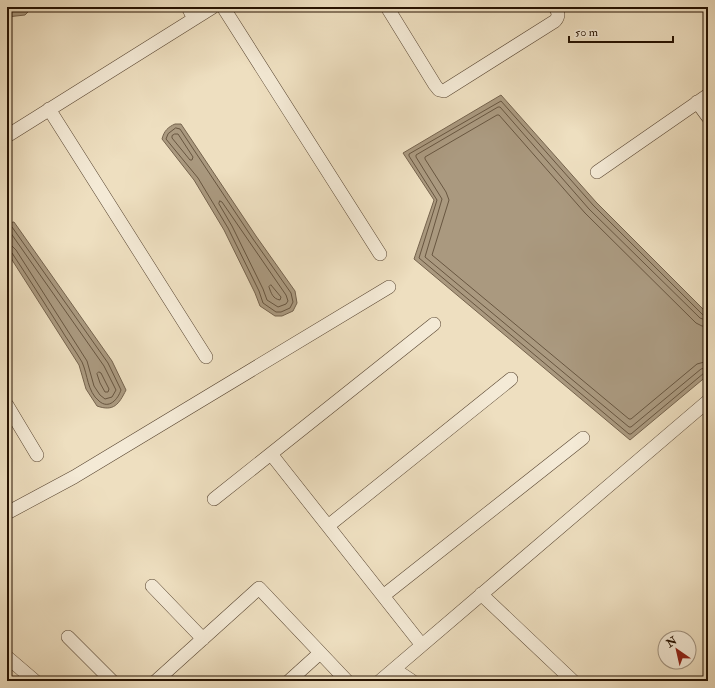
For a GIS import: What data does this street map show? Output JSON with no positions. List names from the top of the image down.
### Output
{
  "scale_bar": "50 m",
  "north": "top left"
}
